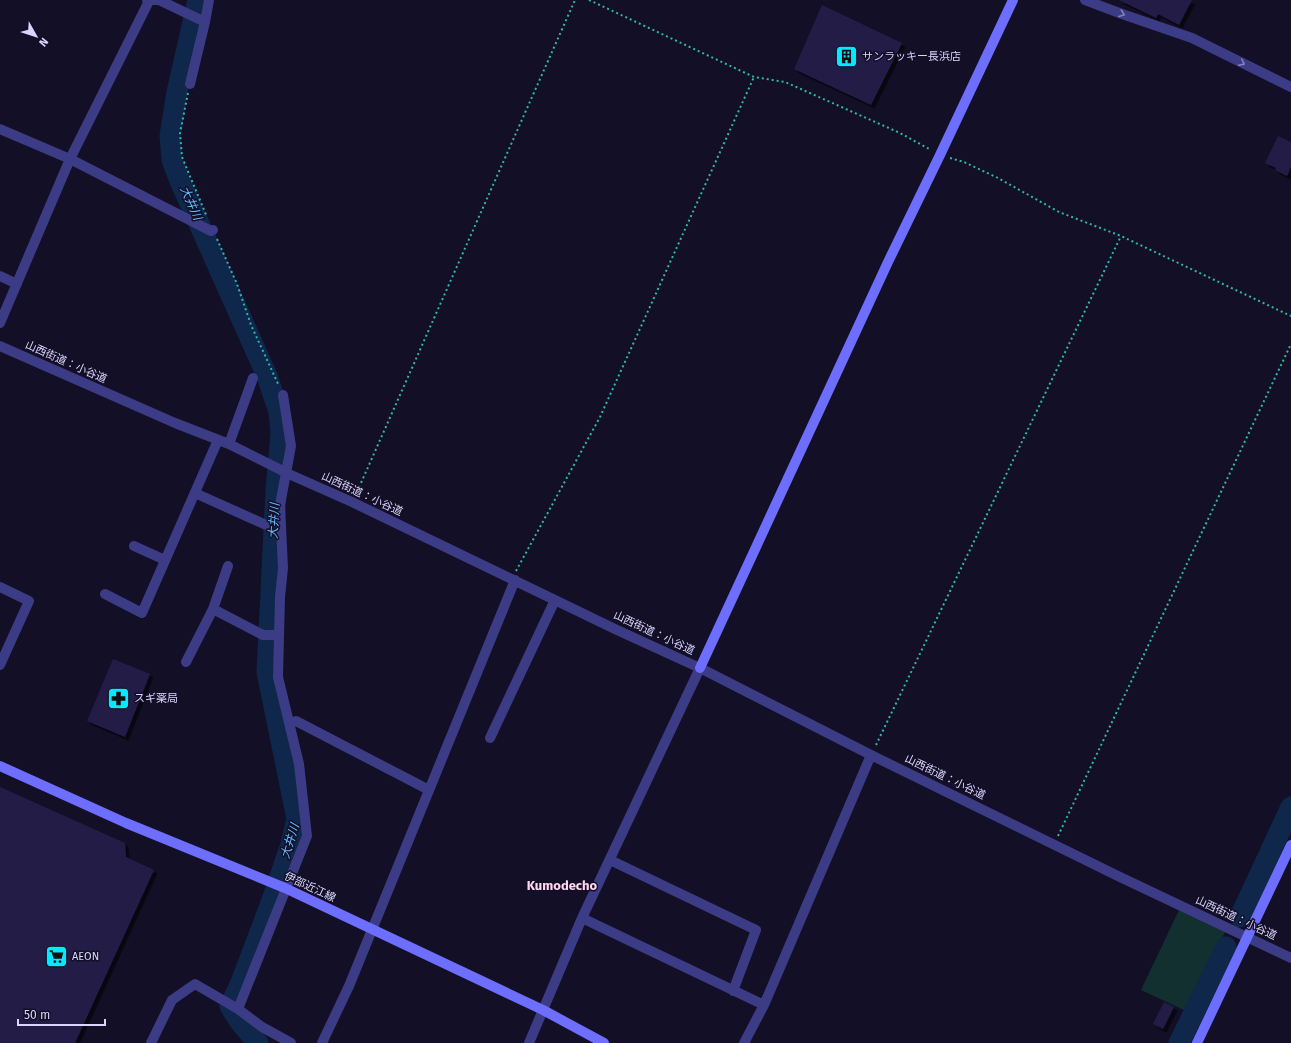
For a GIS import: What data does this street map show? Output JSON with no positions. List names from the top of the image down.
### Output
{
  "streets": {
    "street": ["山西街道：小谷道", "伊部近江線"]
  },
  "districts": ["Kumodecho"],
  "water": ["大井川"],
  "places": {
    "building": ["サンラッキー長浜店"],
    "pharmacy": ["スギ薬局"],
    "supermarket": ["AEON"]
  },
  "scale_bar": "50 m",
  "north": "bottom right"
}
